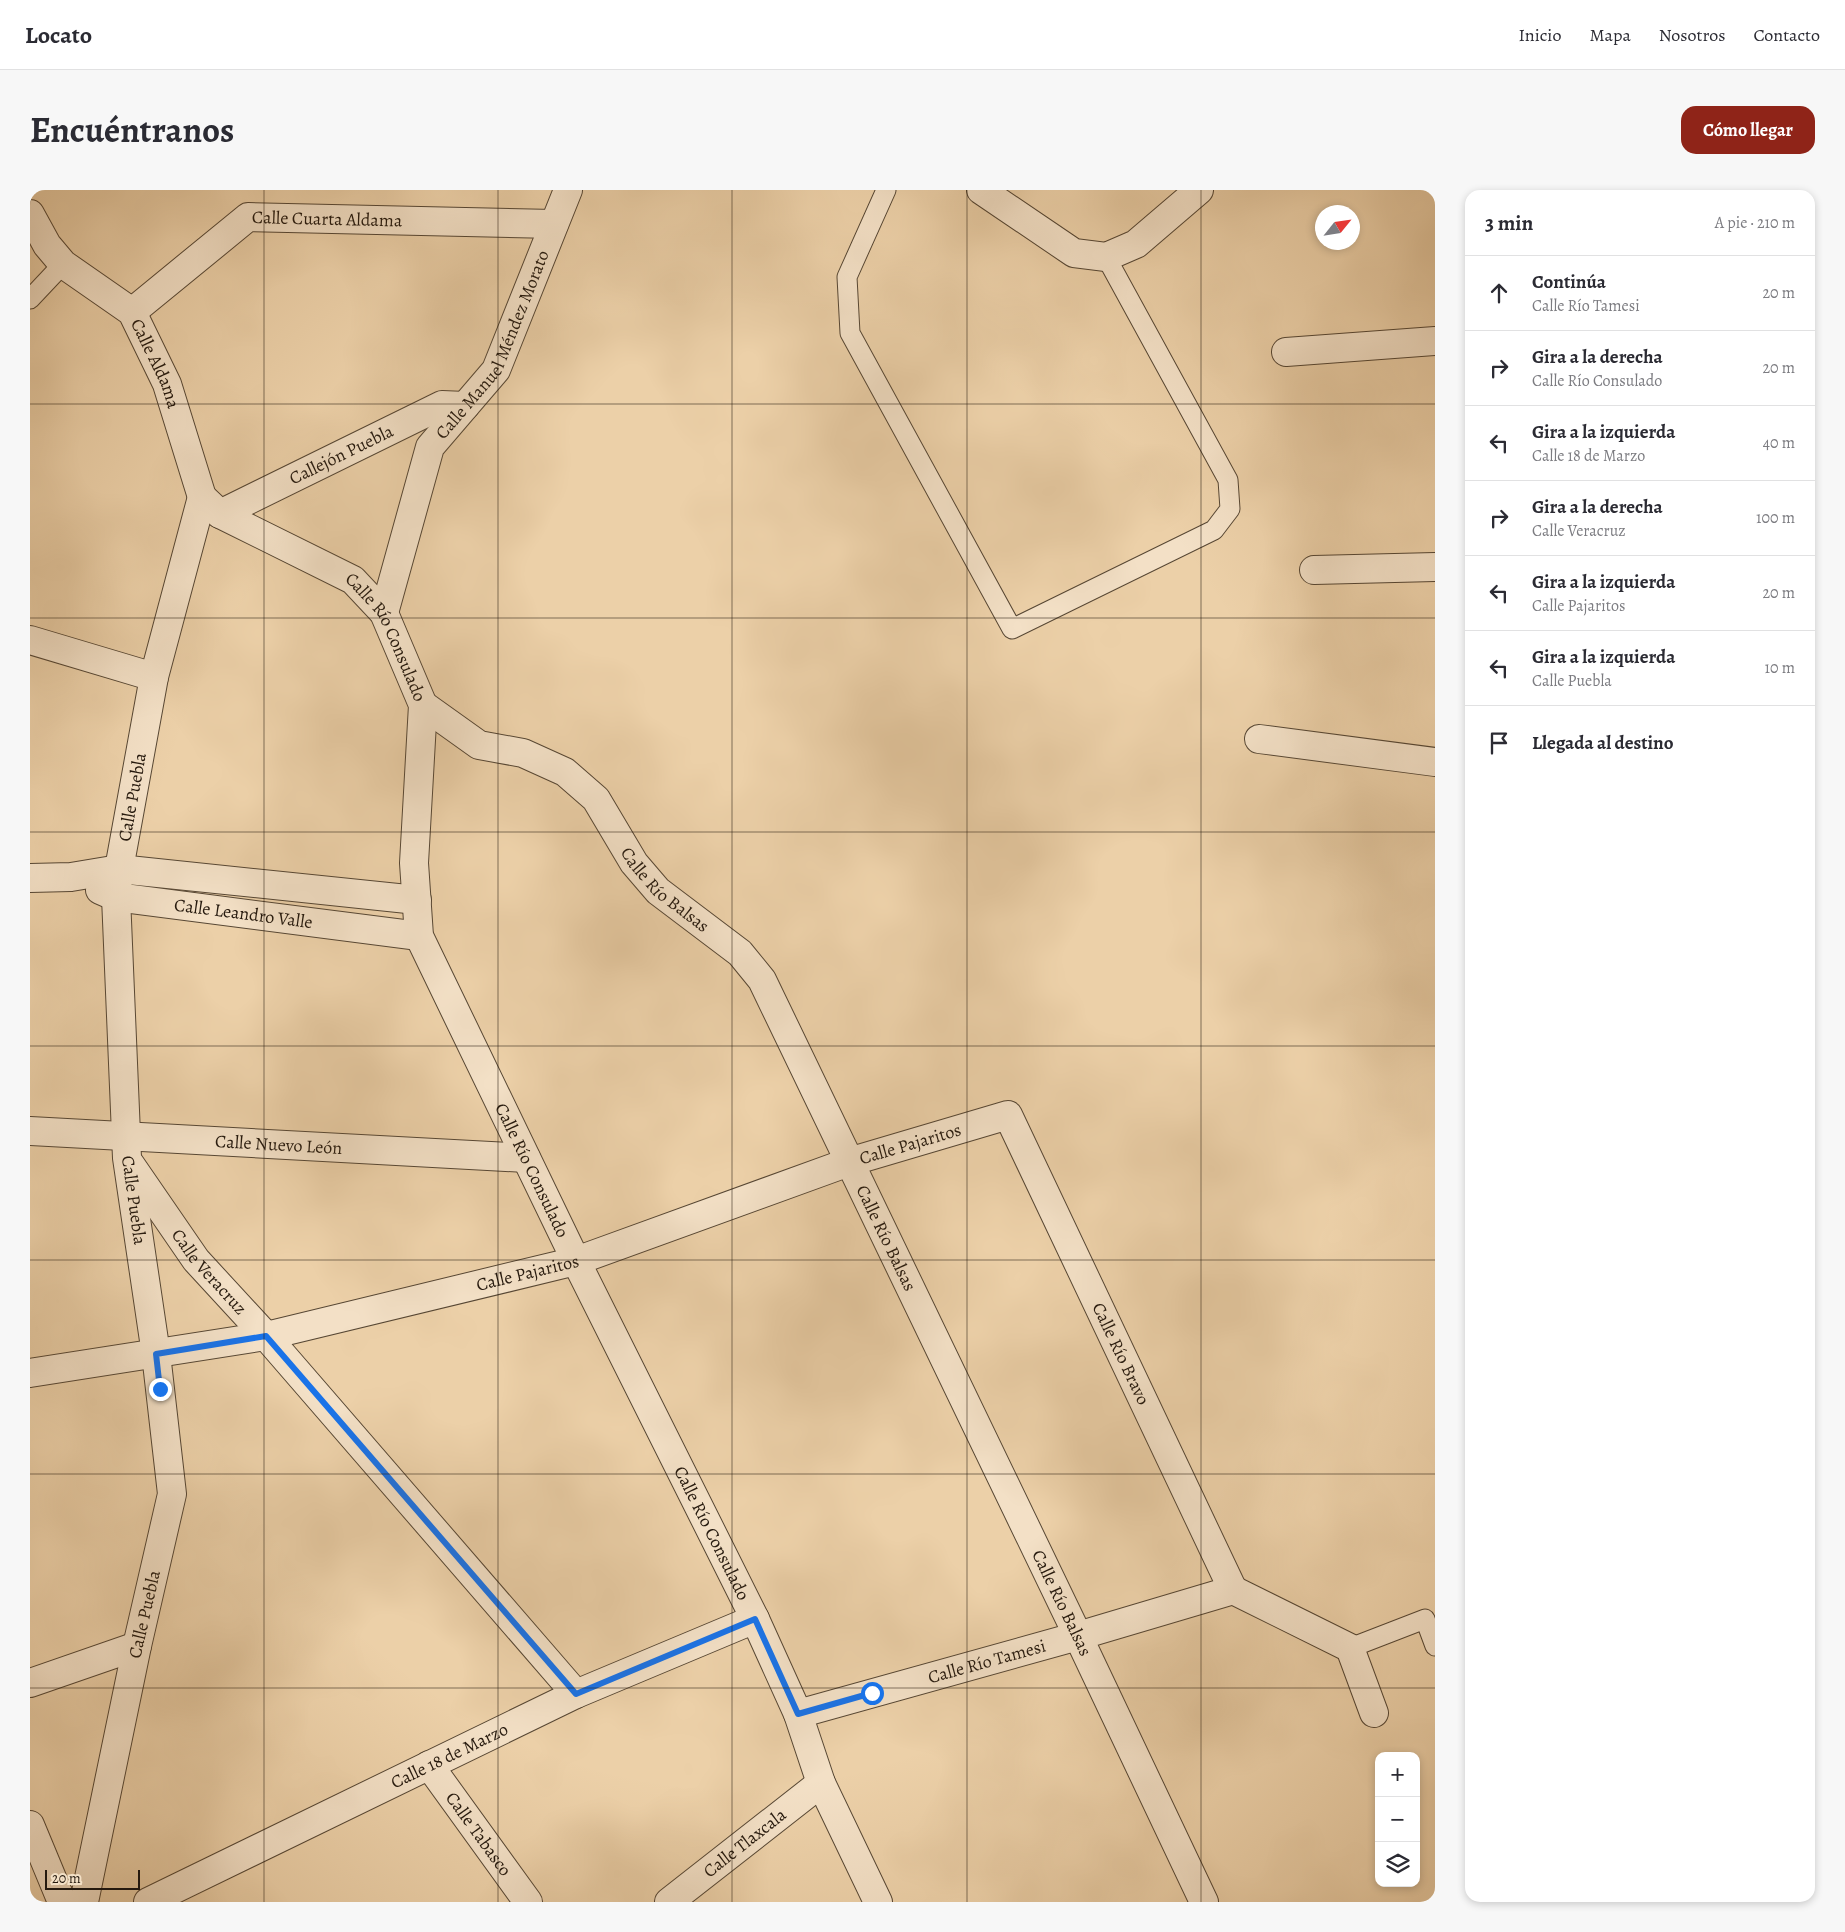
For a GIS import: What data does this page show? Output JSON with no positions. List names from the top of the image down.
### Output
{
  "streets": {
    "street": [
      "Calle Cuarta Aldama",
      "Calle Manuel Méndez Morato",
      "Calle Aldama",
      "Callejón Puebla",
      "Calle Río Consulado",
      "Calle Puebla",
      "Calle Río Balsas",
      "Calle Leandro Valle",
      "Calle Nuevo León",
      "Calle Pajaritos",
      "Calle Veracruz",
      "Calle Río Bravo",
      "Calle Río Tamesi",
      "Calle 18 de Marzo",
      "Calle Tabasco",
      "Calle Tlaxcala"
    ]
  },
  "crossings": [
    ["Calle Cuarta Aldama", "Calle Manuel Méndez Morato"],
    ["Calle Cuarta Aldama", "Calle Aldama"],
    ["Calle Manuel Méndez Morato", "Callejón Puebla"],
    ["Calle Manuel Méndez Morato", "Calle Río Consulado"],
    ["Calle Aldama", "Callejón Puebla"],
    ["Calle Aldama", "Calle Río Consulado"],
    ["Calle Aldama", "Calle Puebla"],
    ["Callejón Puebla", "Calle Río Consulado"],
    ["Callejón Puebla", "Calle Puebla"],
    ["Calle Río Consulado", "Calle Puebla"],
    ["Calle Río Consulado", "Calle Río Balsas"],
    ["Calle Río Consulado", "Calle Leandro Valle"],
    ["Calle Río Consulado", "Calle Nuevo León"],
    ["Calle Río Consulado", "Calle Pajaritos"],
    ["Calle Río Consulado", "Calle Río Tamesi"],
    ["Calle Río Consulado", "Calle 18 de Marzo"],
    ["Calle Río Consulado", "Calle Tlaxcala"],
    ["Calle Puebla", "Calle Leandro Valle"],
    ["Calle Puebla", "Calle Nuevo León"],
    ["Calle Puebla", "Calle Pajaritos"],
    ["Calle Puebla", "Calle Veracruz"],
    ["Calle Río Balsas", "Calle Pajaritos"],
    ["Calle Río Balsas", "Calle Río Tamesi"],
    ["Calle Nuevo León", "Calle Veracruz"],
    ["Calle Pajaritos", "Calle Veracruz"],
    ["Calle Pajaritos", "Calle Río Bravo"],
    ["Calle Veracruz", "Calle 18 de Marzo"],
    ["Calle Río Bravo", "Calle Río Tamesi"],
    ["Calle 18 de Marzo", "Calle Tabasco"]
  ],
  "scale_bar": "20 m",
  "north": "top right",
  "page": {
    "header": "Locato",
    "nav": [
      "Inicio",
      "Mapa",
      "Nosotros",
      "Contacto"
    ],
    "title": "Encuéntranos",
    "buttons": "Cómo llegar",
    "heading": ["3 min", "A pie · 210 m"],
    "list": [
      ["Continúa", "Calle Río Tamesi", "20 m"],
      ["Gira a la derecha", "Calle Río Consulado", "20 m"],
      ["Gira a la izquierda", "Calle 18 de Marzo", "40 m"],
      ["Gira a la derecha", "Calle Veracruz", "100 m"],
      ["Gira a la izquierda", "Calle Pajaritos", "20 m"],
      ["Gira a la izquierda", "Calle Puebla", "10 m"],
      "Llegada al destino"
    ],
    "map_buttons": ["+", "−"],
    "scale": "20 m"
  }
}
